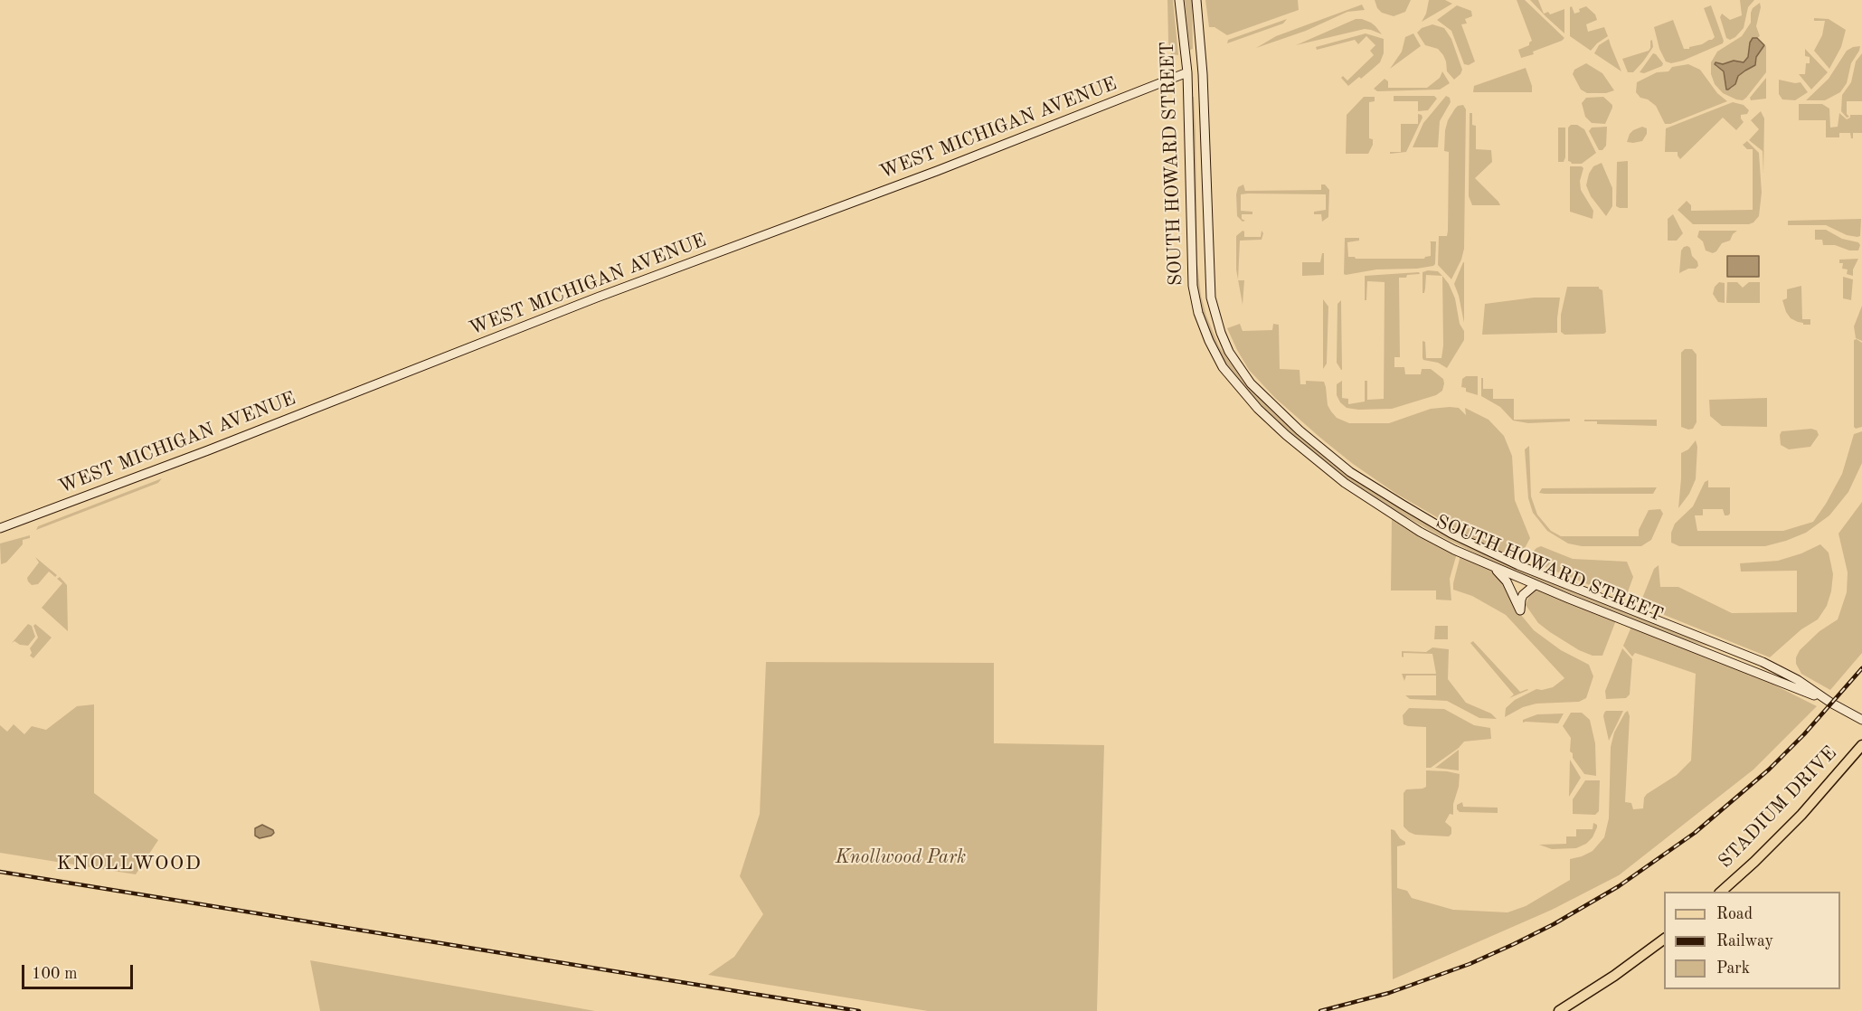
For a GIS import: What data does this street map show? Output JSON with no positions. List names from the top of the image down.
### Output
{
  "streets": {
    "main road": ["STADIUM DRIVE"],
    "street": ["WEST MICHIGAN AVENUE", "SOUTH HOWARD STREET"]
  },
  "crossings": [
    ["WEST MICHIGAN AVENUE", "SOUTH HOWARD STREET"]
  ],
  "districts": ["KNOLLWOOD"],
  "parks": ["Knollwood Park"],
  "legend": ["Road", "Railway", "Park"],
  "scale_bar": "100 m"
}
